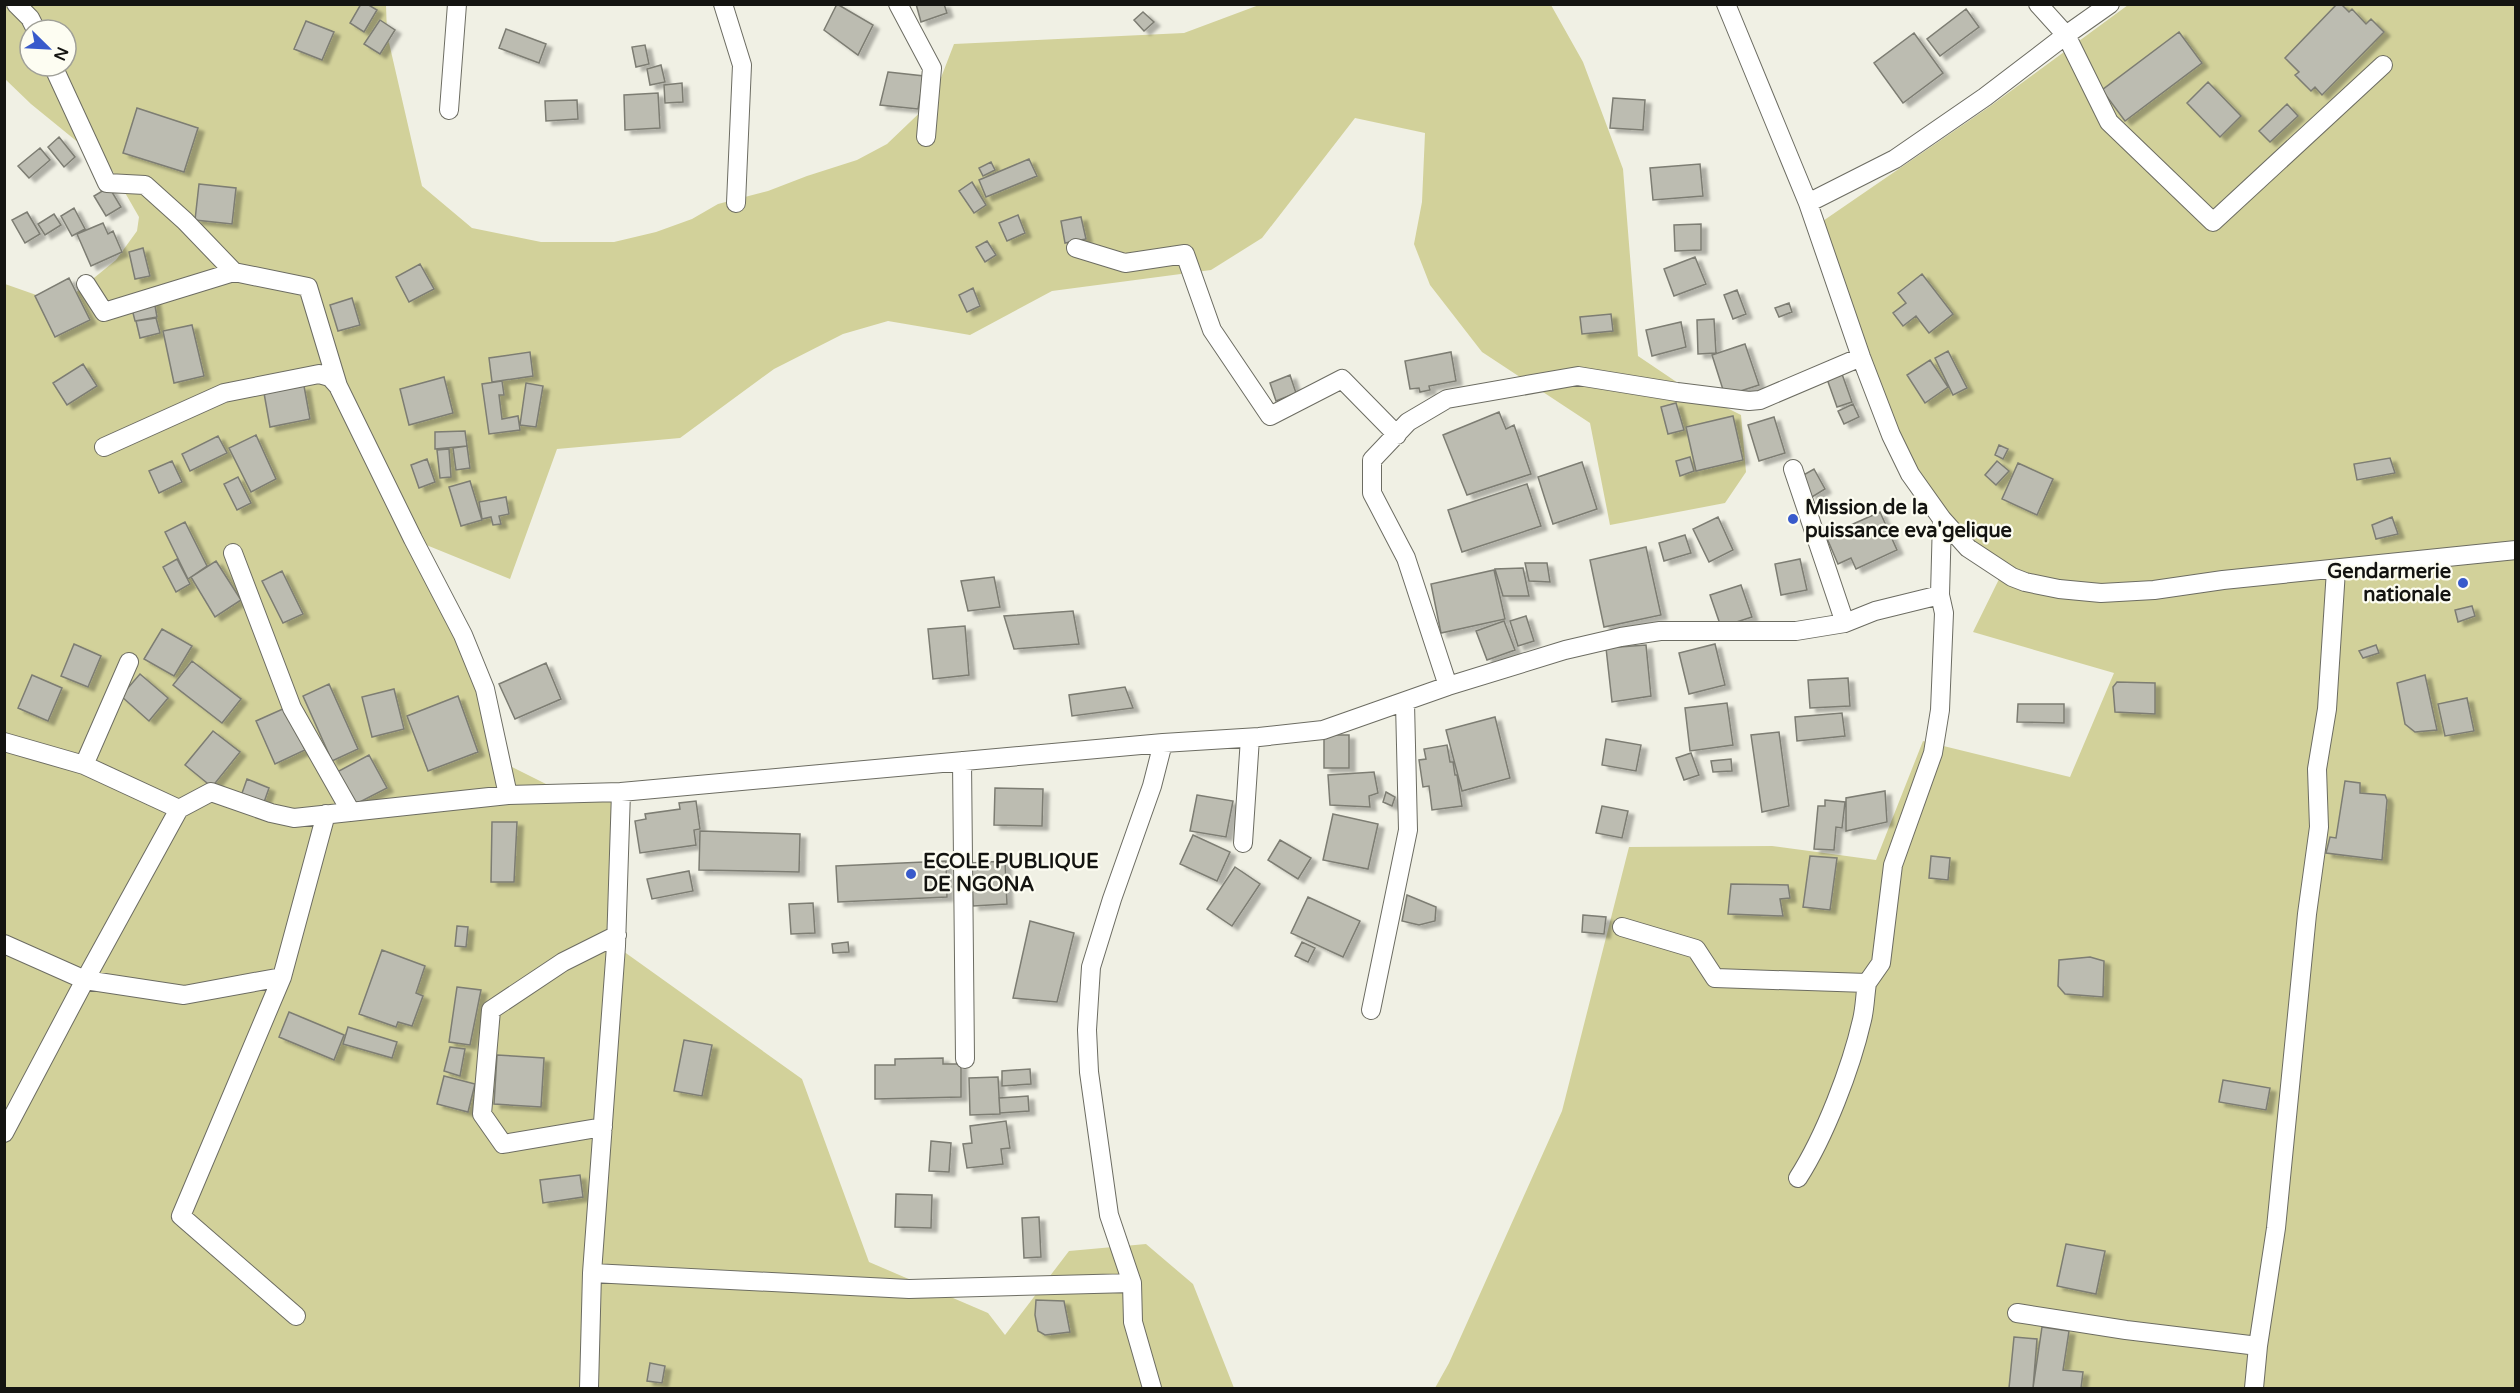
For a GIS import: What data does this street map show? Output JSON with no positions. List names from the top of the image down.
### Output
{
  "places": ["Mission de la puissance eva'gelique", "Gendarmerie nationale", "ECOLE PUBLIQUE DE NGONA"],
  "north": "bottom right"
}
